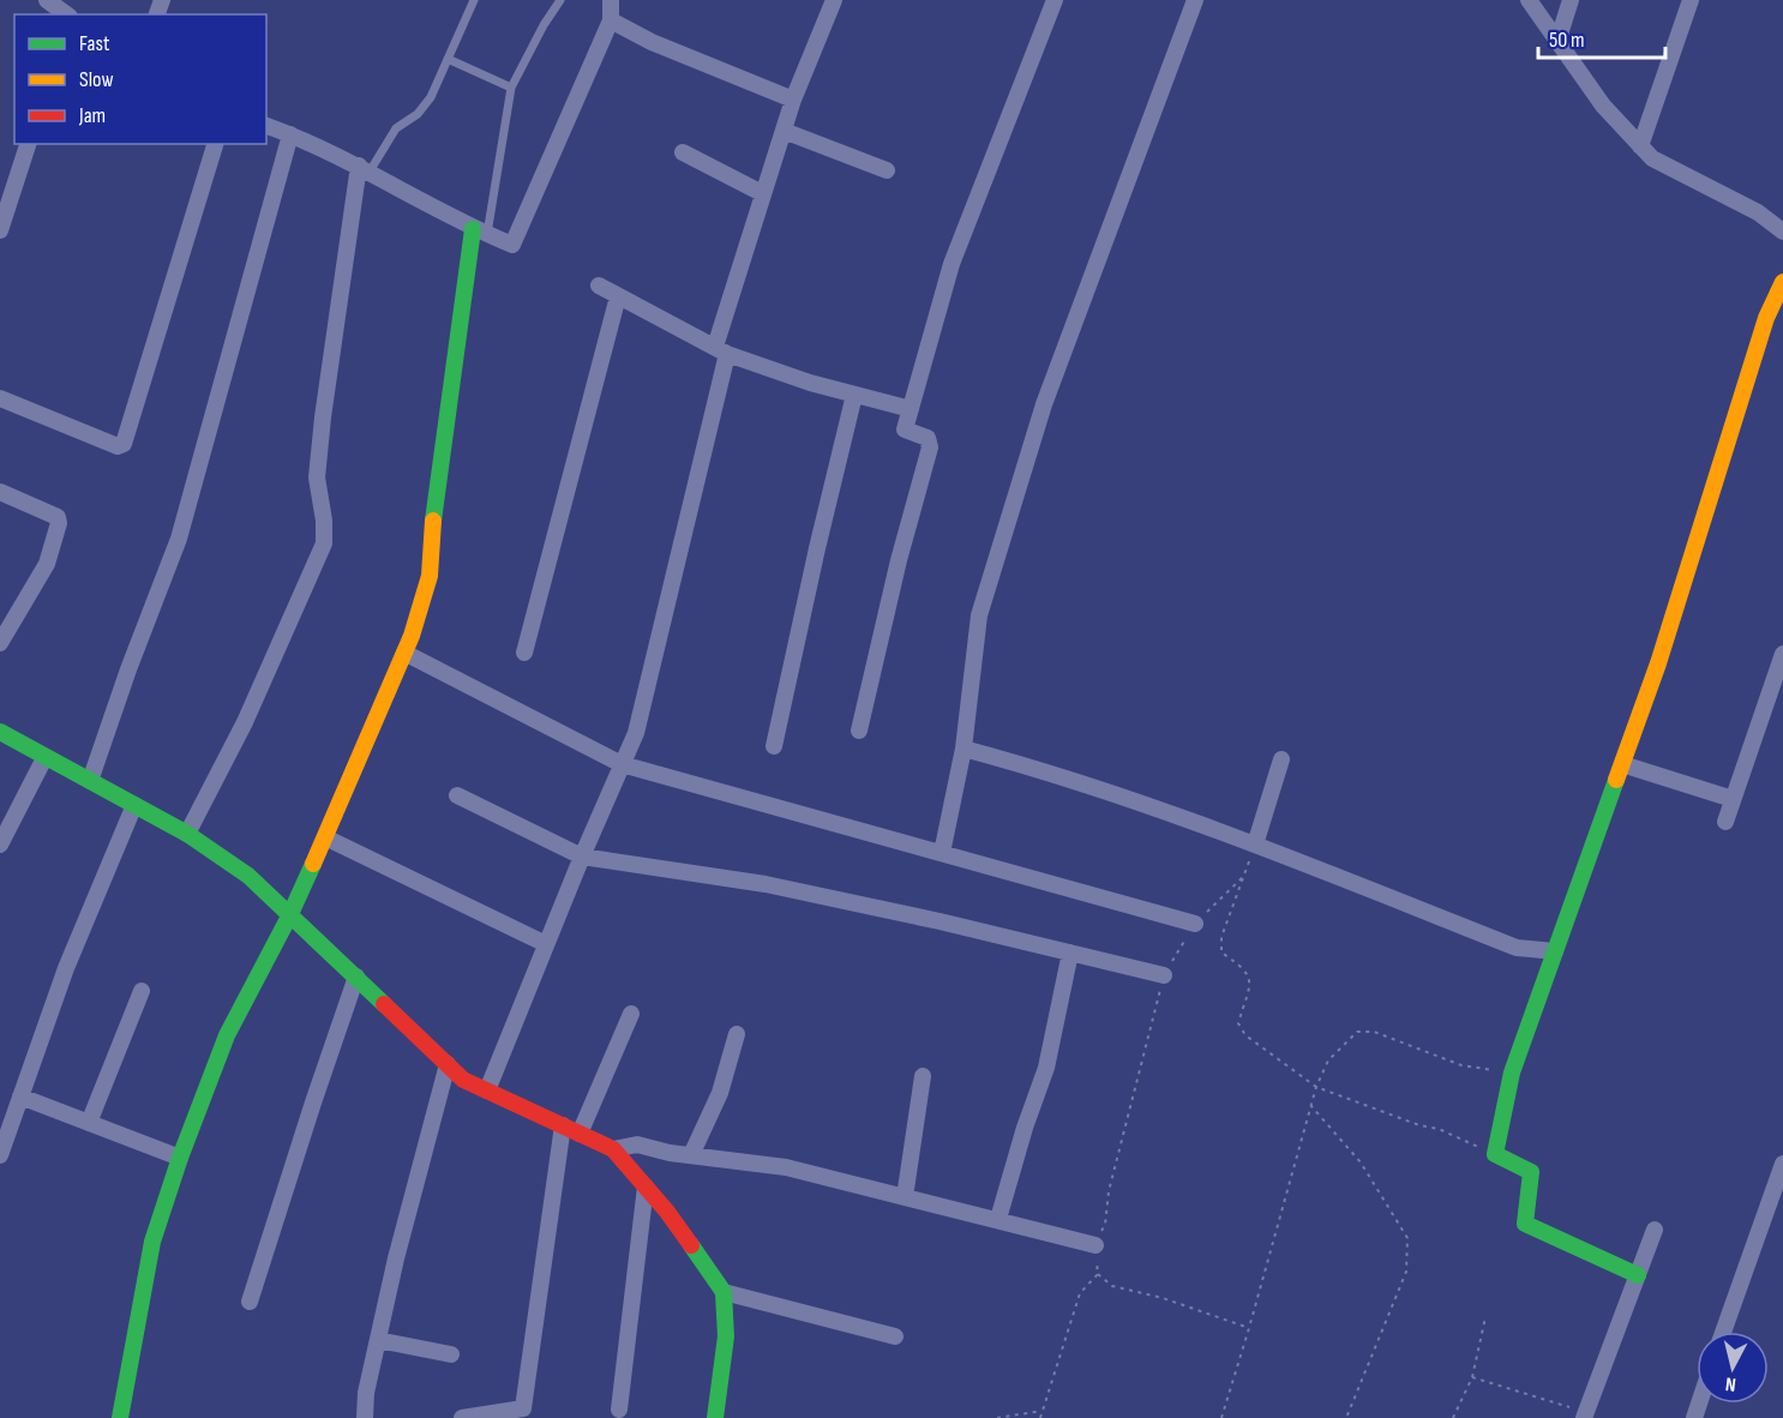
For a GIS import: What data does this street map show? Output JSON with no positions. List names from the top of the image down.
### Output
{
  "legend": ["Fast", "Slow", "Jam"],
  "scale_bar": "50 m",
  "north": "bottom"
}
